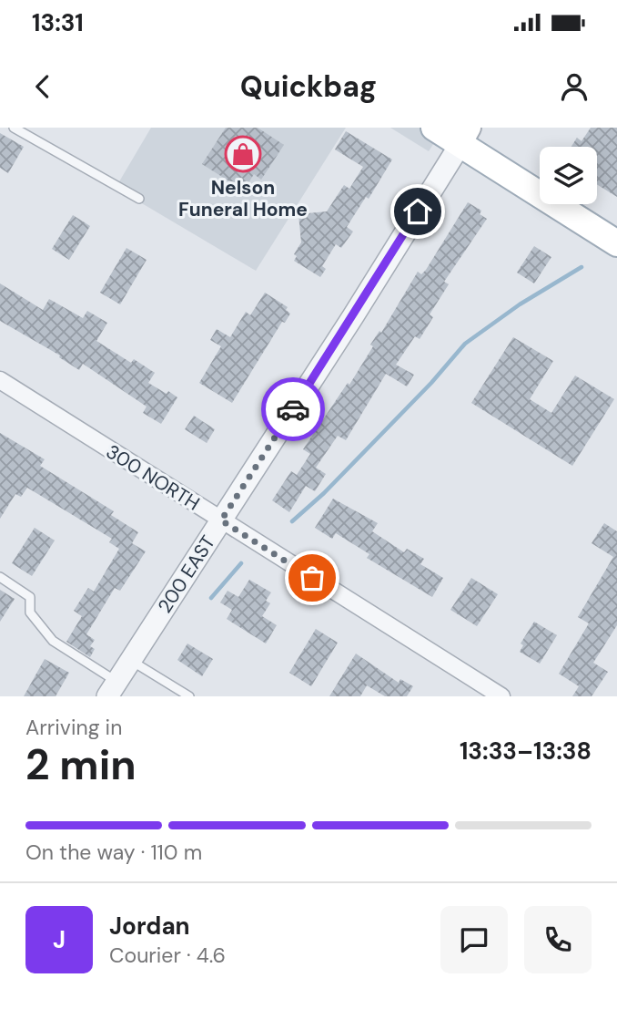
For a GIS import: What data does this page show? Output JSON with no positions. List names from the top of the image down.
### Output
{
  "streets": {
    "street": ["300 NORTH", "200 EAST"]
  },
  "crossings": [
    ["300 NORTH", "200 EAST"]
  ],
  "places": {
    "shop": ["Nelson Funeral Home"]
  },
  "page": {
    "status": "13:31",
    "header": "Quickbag",
    "heading": ["2 min", "Arriving in", "13:33–13:38"],
    "panel": ["Jordan", "Courier · 4.6"],
    "bar": "On the way · 110 m",
    "round": "J"
  }
}
